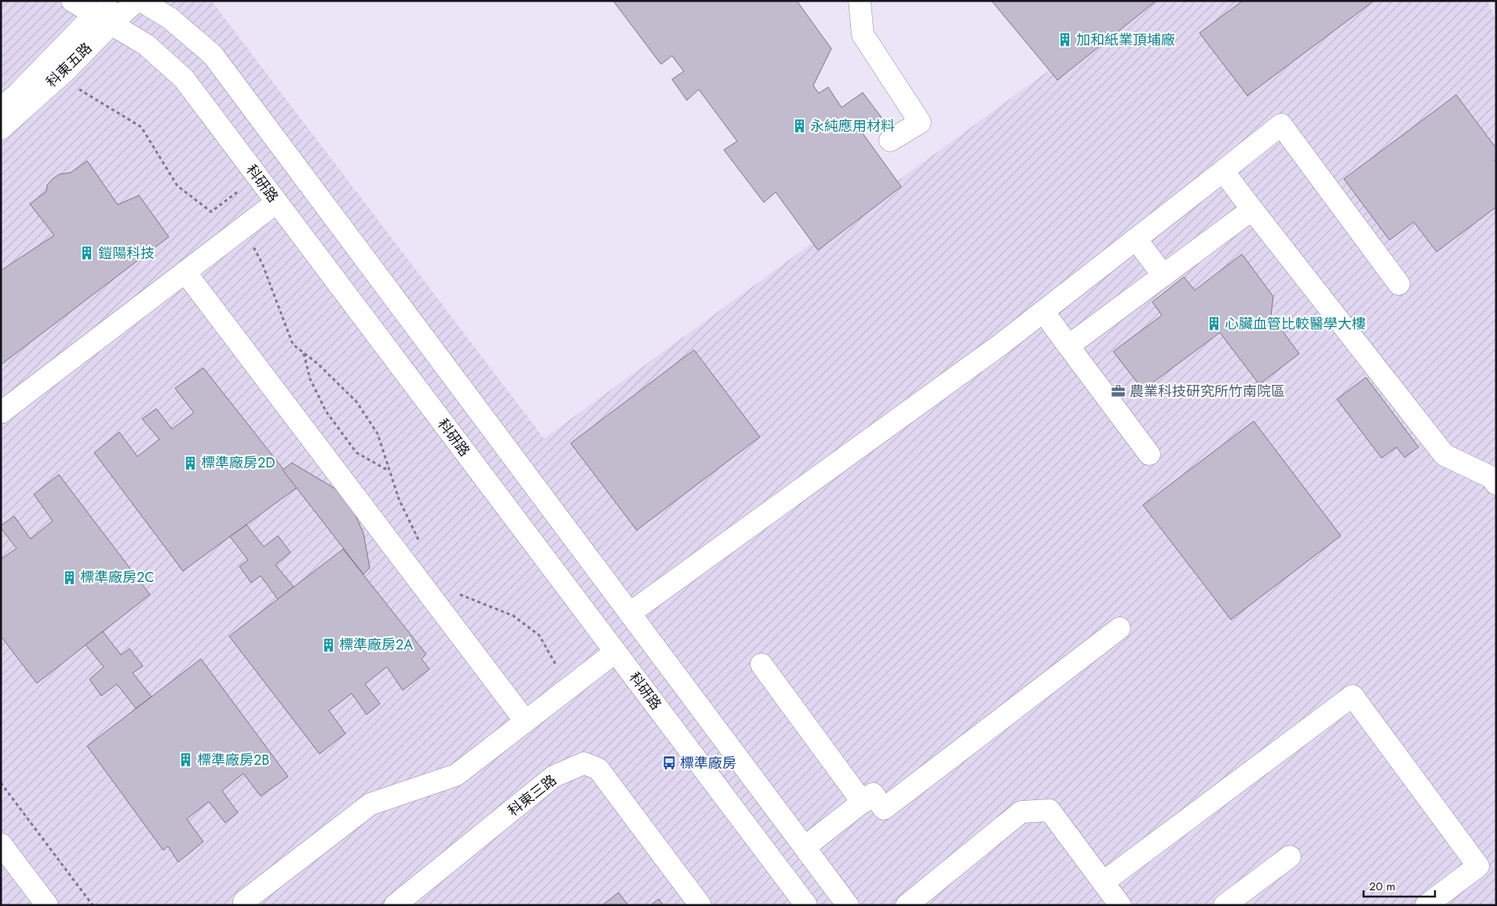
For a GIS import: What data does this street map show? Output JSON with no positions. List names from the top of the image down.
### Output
{
  "streets": {
    "street": ["科東五路", "科研路", "科東三路"]
  },
  "crossings": [
    ["科東五路", "科研路"]
  ],
  "places": {
    "building": [
      "加和紙業頂埔廠",
      "永純應用材料",
      "鎧陽科技",
      "心臟血管比較醫學大樓",
      "標準廠房2D",
      "標準廠房2C",
      "標準廠房2A",
      "標準廠房2B"
    ],
    "office": ["農業科技研究所竹南院區"],
    "bus stop": ["標準廠房"]
  },
  "scale_bar": "20 m"
}
